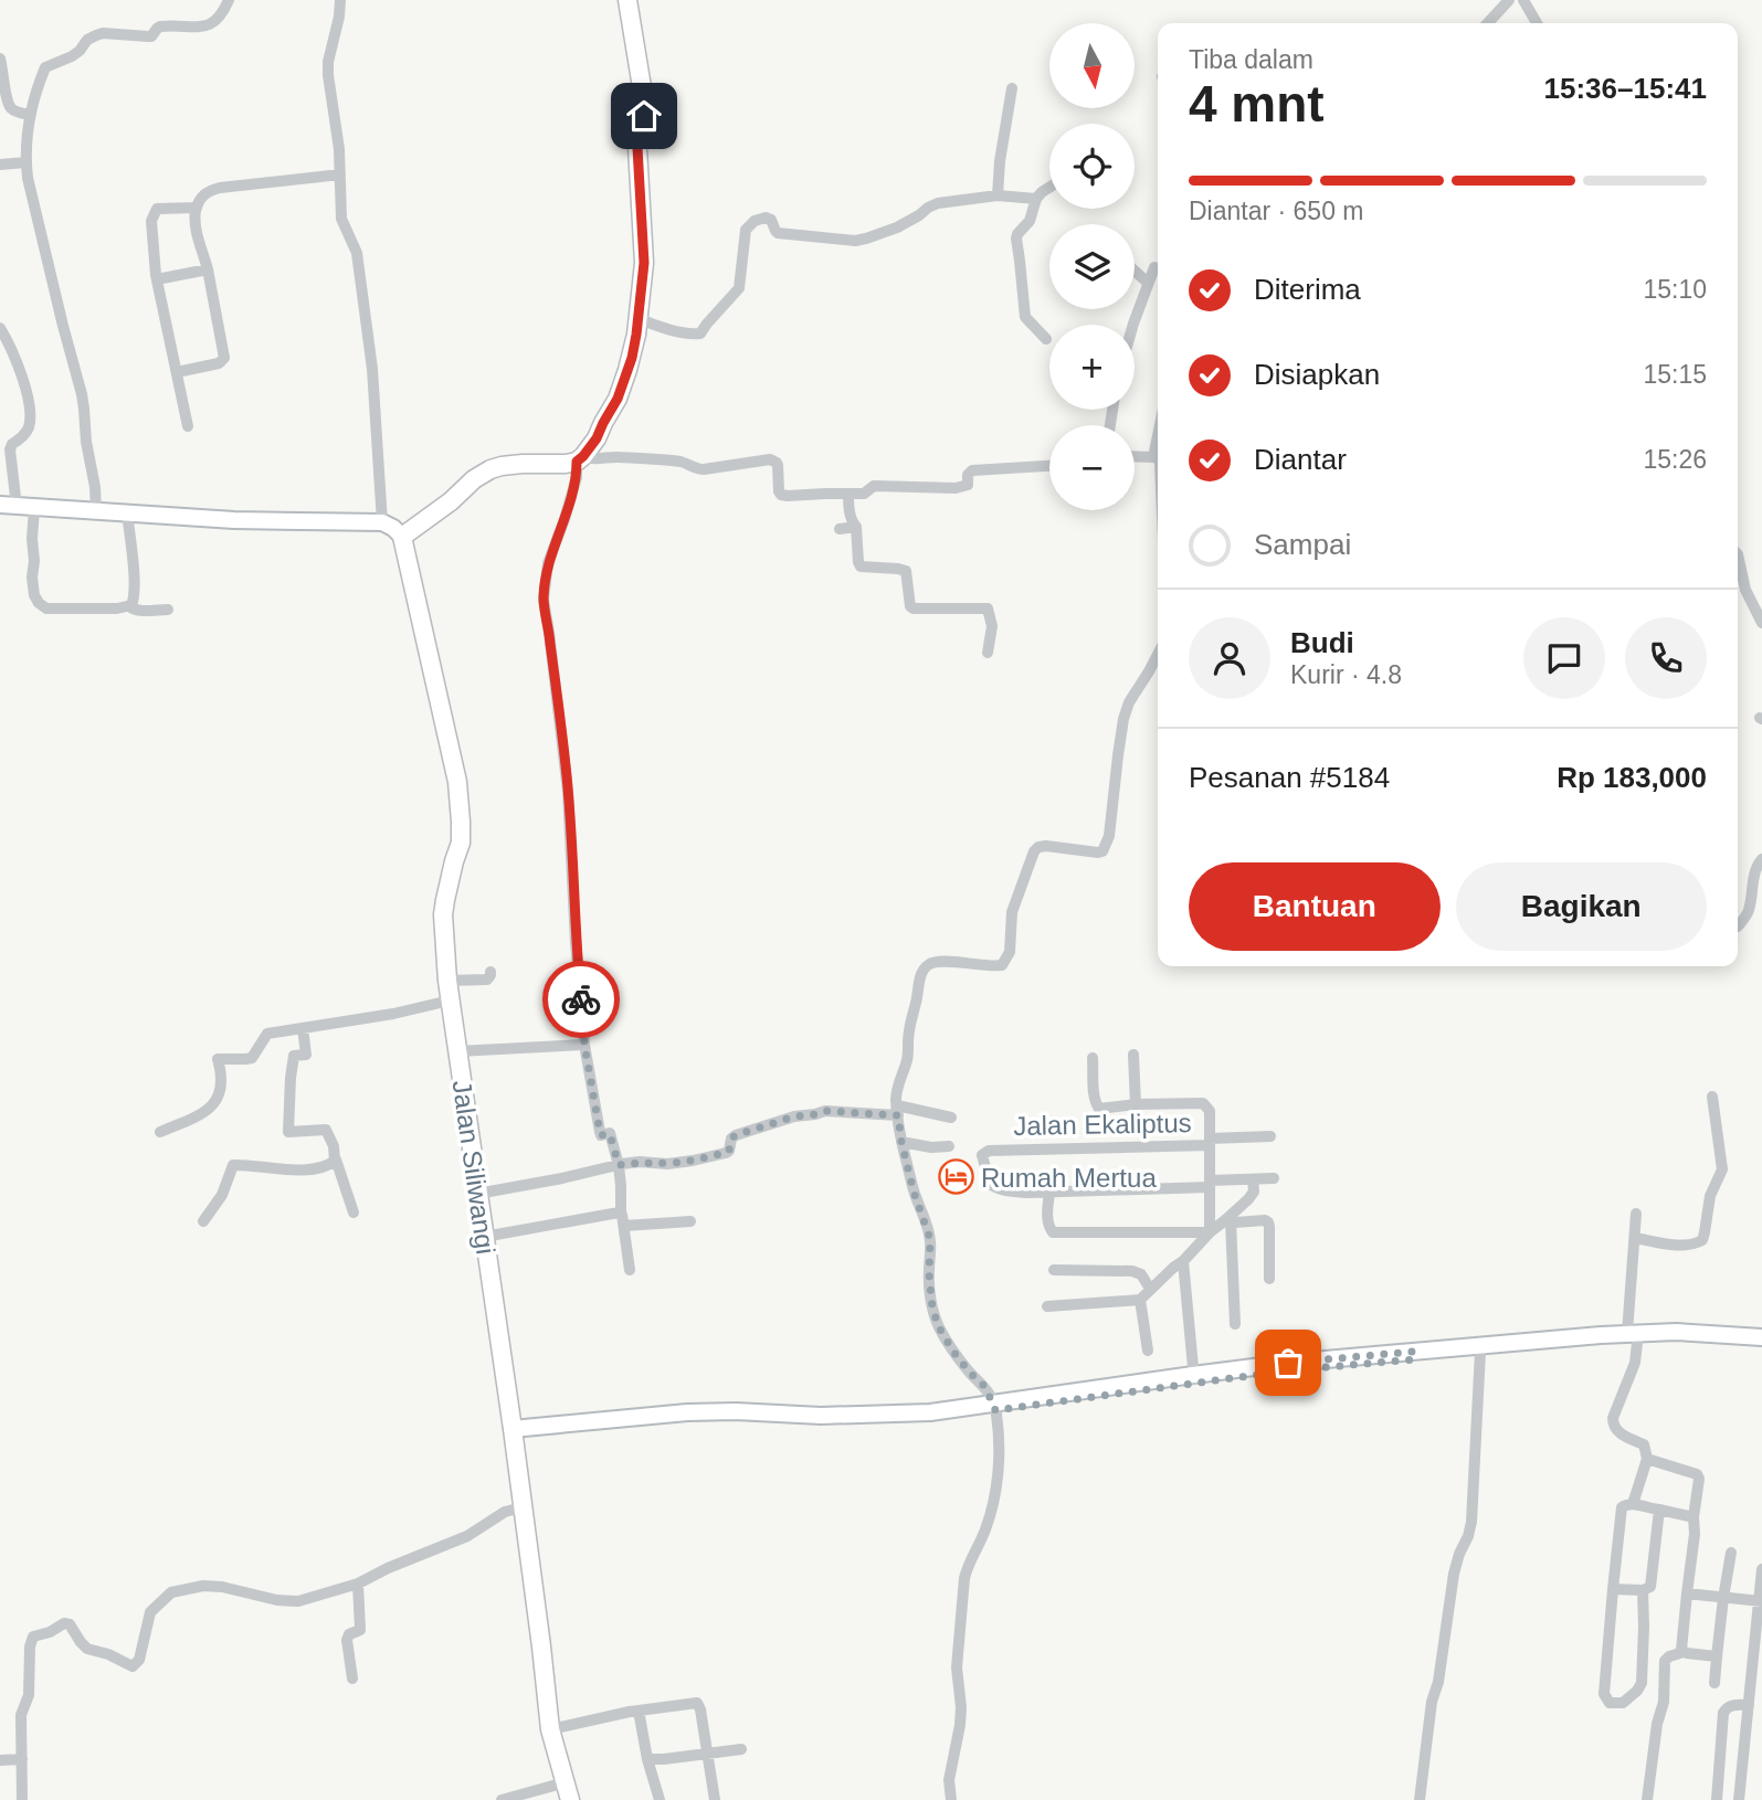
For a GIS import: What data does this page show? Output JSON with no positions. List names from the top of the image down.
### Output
{
  "streets": {
    "main road": ["Jalan Siliwangi"],
    "street": ["Jalan Ekaliptus"]
  },
  "places": {
    "hotel": ["Rumah Mertua"]
  },
  "north": "bottom",
  "page": {
    "map_buttons": ["+", "−"],
    "heading": ["4 mnt", "Tiba dalam", "15:36–15:41"],
    "panel": [
      "Budi",
      "Kurir · 4.8",
      "Pesanan #5184",
      "Rp 183,000"
    ],
    "bar": "Diantar · 650 m",
    "list": [
      ["Diterima", "15:10"],
      ["Disiapkan", "15:15"],
      ["Diantar", "15:26"],
      "Sampai"
    ],
    "buttons": ["Bantuan", "Bagikan"]
  }
}
